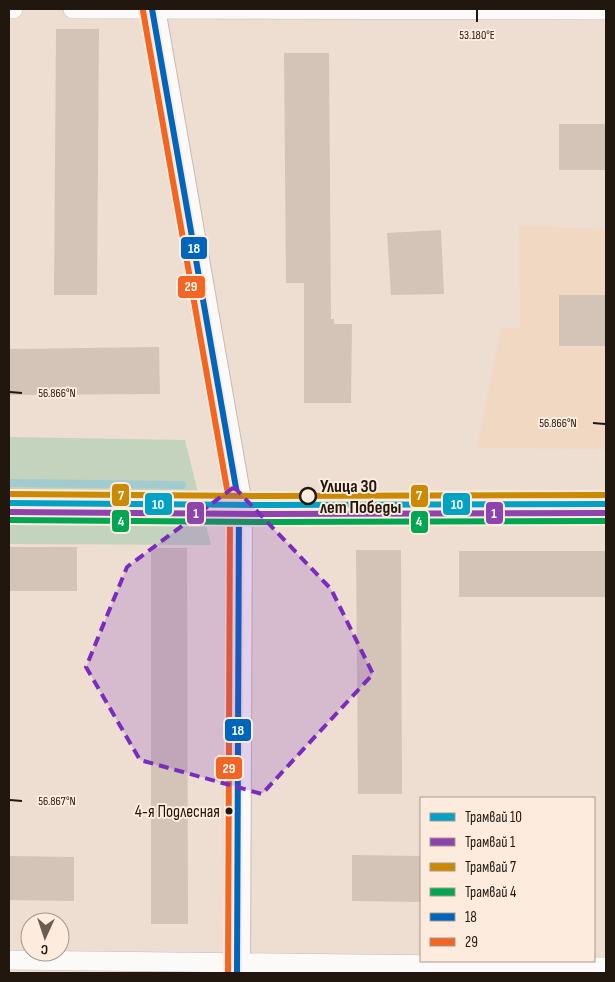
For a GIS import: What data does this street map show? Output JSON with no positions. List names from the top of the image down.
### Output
{
  "places": ["Улица 30 лет Победы", "4-я Подлесная"],
  "lines": [
    "transit line 18",
    "transit line 29",
    "tram line 7",
    "tram line 10",
    "tram line 1",
    "tram line 4"
  ],
  "legend": [
    "Трамвай 10",
    "Трамвай 1",
    "Трамвай 7",
    "Трамвай 4",
    "18",
    "29"
  ],
  "north": "bottom",
  "coordinates": ["53.180°E", "56.866°N", "56.867°N"]
}
